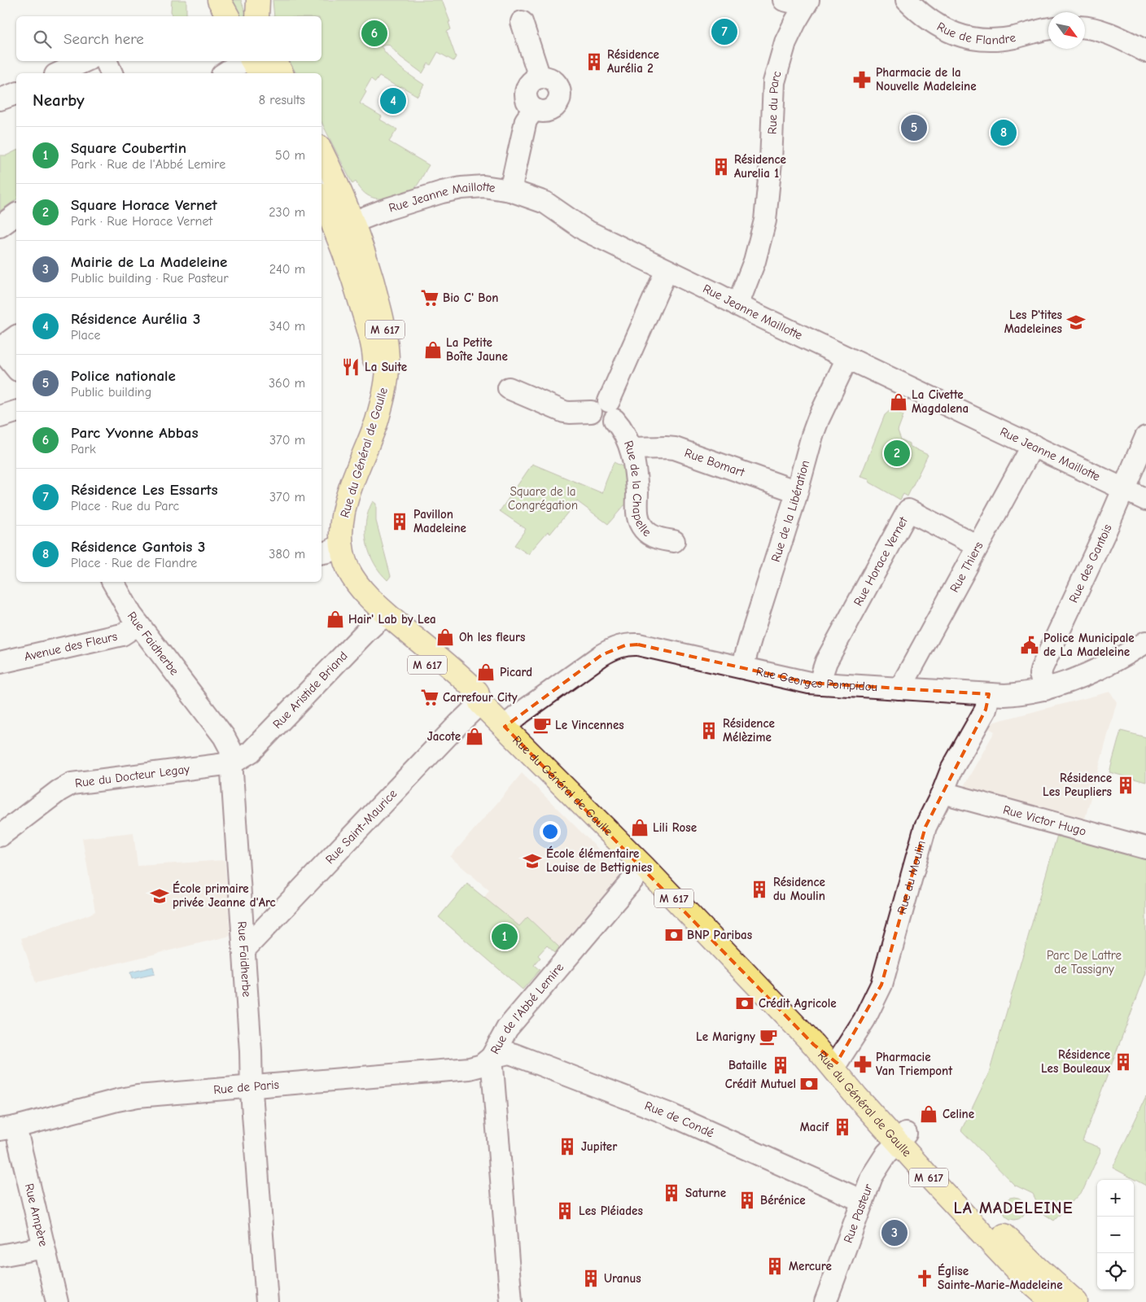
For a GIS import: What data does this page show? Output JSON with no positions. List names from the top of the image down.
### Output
{
  "streets": {
    "main road": ["M 617", "Rue du Général de Gaulle"],
    "street": [
      "Rue de Flandre",
      "Rue du Parc",
      "Rue Jeanne Maillotte",
      "Rue Bomart",
      "Rue de la Chapelle",
      "Rue de la Libération",
      "Rue Horace Vernet",
      "Rue des Gantois",
      "Rue Thiers",
      "Rue Faidherbe",
      "Avenue des Fleurs",
      "Rue Georges Pompidou",
      "Rue Aristide Briand",
      "Rue du Docteur Legay",
      "Rue Victor Hugo",
      "Rue Saint-Maurice",
      "Rue du Moulin",
      "Rue de l'Abbé Lemire",
      "Rue de Paris",
      "Rue de Condé",
      "Rue Pasteur",
      "Rue Ampère"
    ]
  },
  "crossings": [
    ["Rue du Parc", "Rue Jeanne Maillotte"],
    ["Rue Jeanne Maillotte", "Rue du Général de Gaulle"],
    ["Rue Jeanne Maillotte", "Rue de la Libération"],
    ["Rue Jeanne Maillotte", "Rue des Gantois"],
    ["Rue Jeanne Maillotte", "Rue Thiers"],
    ["Rue du Général de Gaulle", "Rue Georges Pompidou"],
    ["Rue du Général de Gaulle", "Rue Aristide Briand"],
    ["Rue du Général de Gaulle", "Rue Saint-Maurice"],
    ["Rue du Général de Gaulle", "Rue du Moulin"],
    ["Rue du Général de Gaulle", "Rue de l'Abbé Lemire"],
    ["Rue du Général de Gaulle", "Rue Pasteur"],
    ["Rue Bomart", "Rue de la Chapelle"],
    ["Rue Bomart", "Rue de la Libération"],
    ["Rue de la Libération", "Rue Georges Pompidou"],
    ["Rue Horace Vernet", "Rue Thiers"],
    ["Rue Horace Vernet", "Rue Georges Pompidou"],
    ["Rue des Gantois", "Rue Georges Pompidou"],
    ["Rue Thiers", "Rue Georges Pompidou"],
    ["Rue Faidherbe", "Avenue des Fleurs"],
    ["Rue Faidherbe", "Rue Aristide Briand"],
    ["Rue Faidherbe", "Rue du Docteur Legay"],
    ["Rue Faidherbe", "Rue Saint-Maurice"],
    ["Rue Faidherbe", "Rue de Paris"],
    ["Rue Georges Pompidou", "Rue du Moulin"],
    ["Rue Aristide Briand", "Rue du Docteur Legay"],
    ["Rue Victor Hugo", "Rue du Moulin"],
    ["Rue de l'Abbé Lemire", "Rue de Paris"],
    ["Rue de l'Abbé Lemire", "Rue de Condé"],
    ["Rue de Paris", "Rue de Condé"],
    ["Rue de Paris", "Rue Ampère"],
    ["Rue de Condé", "Rue Pasteur"]
  ],
  "districts": ["LA MADELEINE"],
  "parks": ["Square de la Congrégation", "Parc De Lattre de Tassigny"],
  "places": {
    "building": [
      "Résidence Aurélia 2",
      "Résidence Aurelia 1",
      "Pavillon Madeleine",
      "Résidence Mélèzime",
      "Résidence Les Peupliers",
      "Résidence du Moulin",
      "Résidence Les Bouleaux",
      "Bataille",
      "Macif",
      "Jupiter",
      "Saturne",
      "Bérénice",
      "Les Pléiades",
      "Mercure",
      "Uranus"
    ],
    "pharmacy": ["Pharmacie de la Nouvelle Madeleine", "Pharmacie Van Triempont"],
    "supermarket": ["Bio C' Bon", "Carrefour City"],
    "school or university": ["Les P'tites Madeleines", "École élémentaire Louise de Bettignies", "École primaire privée Jeanne d'Arc"],
    "shop": [
      "La Petite Boîte Jaune",
      "La Civette Magdalena",
      "Hair' Lab by Lea",
      "Oh les fleurs",
      "Picard",
      "Jacote",
      "Lili Rose",
      "Celine"
    ],
    "restaurant": ["La Suite"],
    "public building": ["Police Municipale de La Madeleine"],
    "cafe": ["Le Vincennes", "Le Marigny"],
    "bank": ["BNP Paribas", "Crédit Agricole", "Crédit Mutuel"],
    "church": ["Église Sainte-Marie-Madeleine"]
  },
  "north": "bottom right",
  "page": {
    "search": "Search here",
    "pins": [
      "7",
      "6",
      "4",
      "5",
      "8",
      "2",
      "1",
      "3"
    ],
    "heading": ["Nearby", "8 results"],
    "list": [
      {
        "mark": "1",
        "name": "Square Coubertin",
        "note": "Park · Rue de l'Abbé Lemire",
        "value": "50 m"
      },
      {
        "mark": "2",
        "name": "Square Horace Vernet",
        "note": "Park · Rue Horace Vernet",
        "value": "230 m"
      },
      {
        "mark": "3",
        "name": "Mairie de La Madeleine",
        "note": "Public building · Rue Pasteur",
        "value": "240 m"
      },
      {
        "mark": "4",
        "name": "Résidence Aurélia 3",
        "note": "Place",
        "value": "340 m"
      },
      {
        "mark": "5",
        "name": "Police nationale",
        "note": "Public building",
        "value": "360 m"
      },
      {
        "mark": "6",
        "name": "Parc Yvonne Abbas",
        "note": "Park",
        "value": "370 m"
      },
      {
        "mark": "7",
        "name": "Résidence Les Essarts",
        "note": "Place · Rue du Parc",
        "value": "370 m"
      },
      {
        "mark": "8",
        "name": "Résidence Gantois 3",
        "note": "Place · Rue de Flandre",
        "value": "380 m"
      }
    ],
    "map_buttons": ["+", "−"]
  }
}
